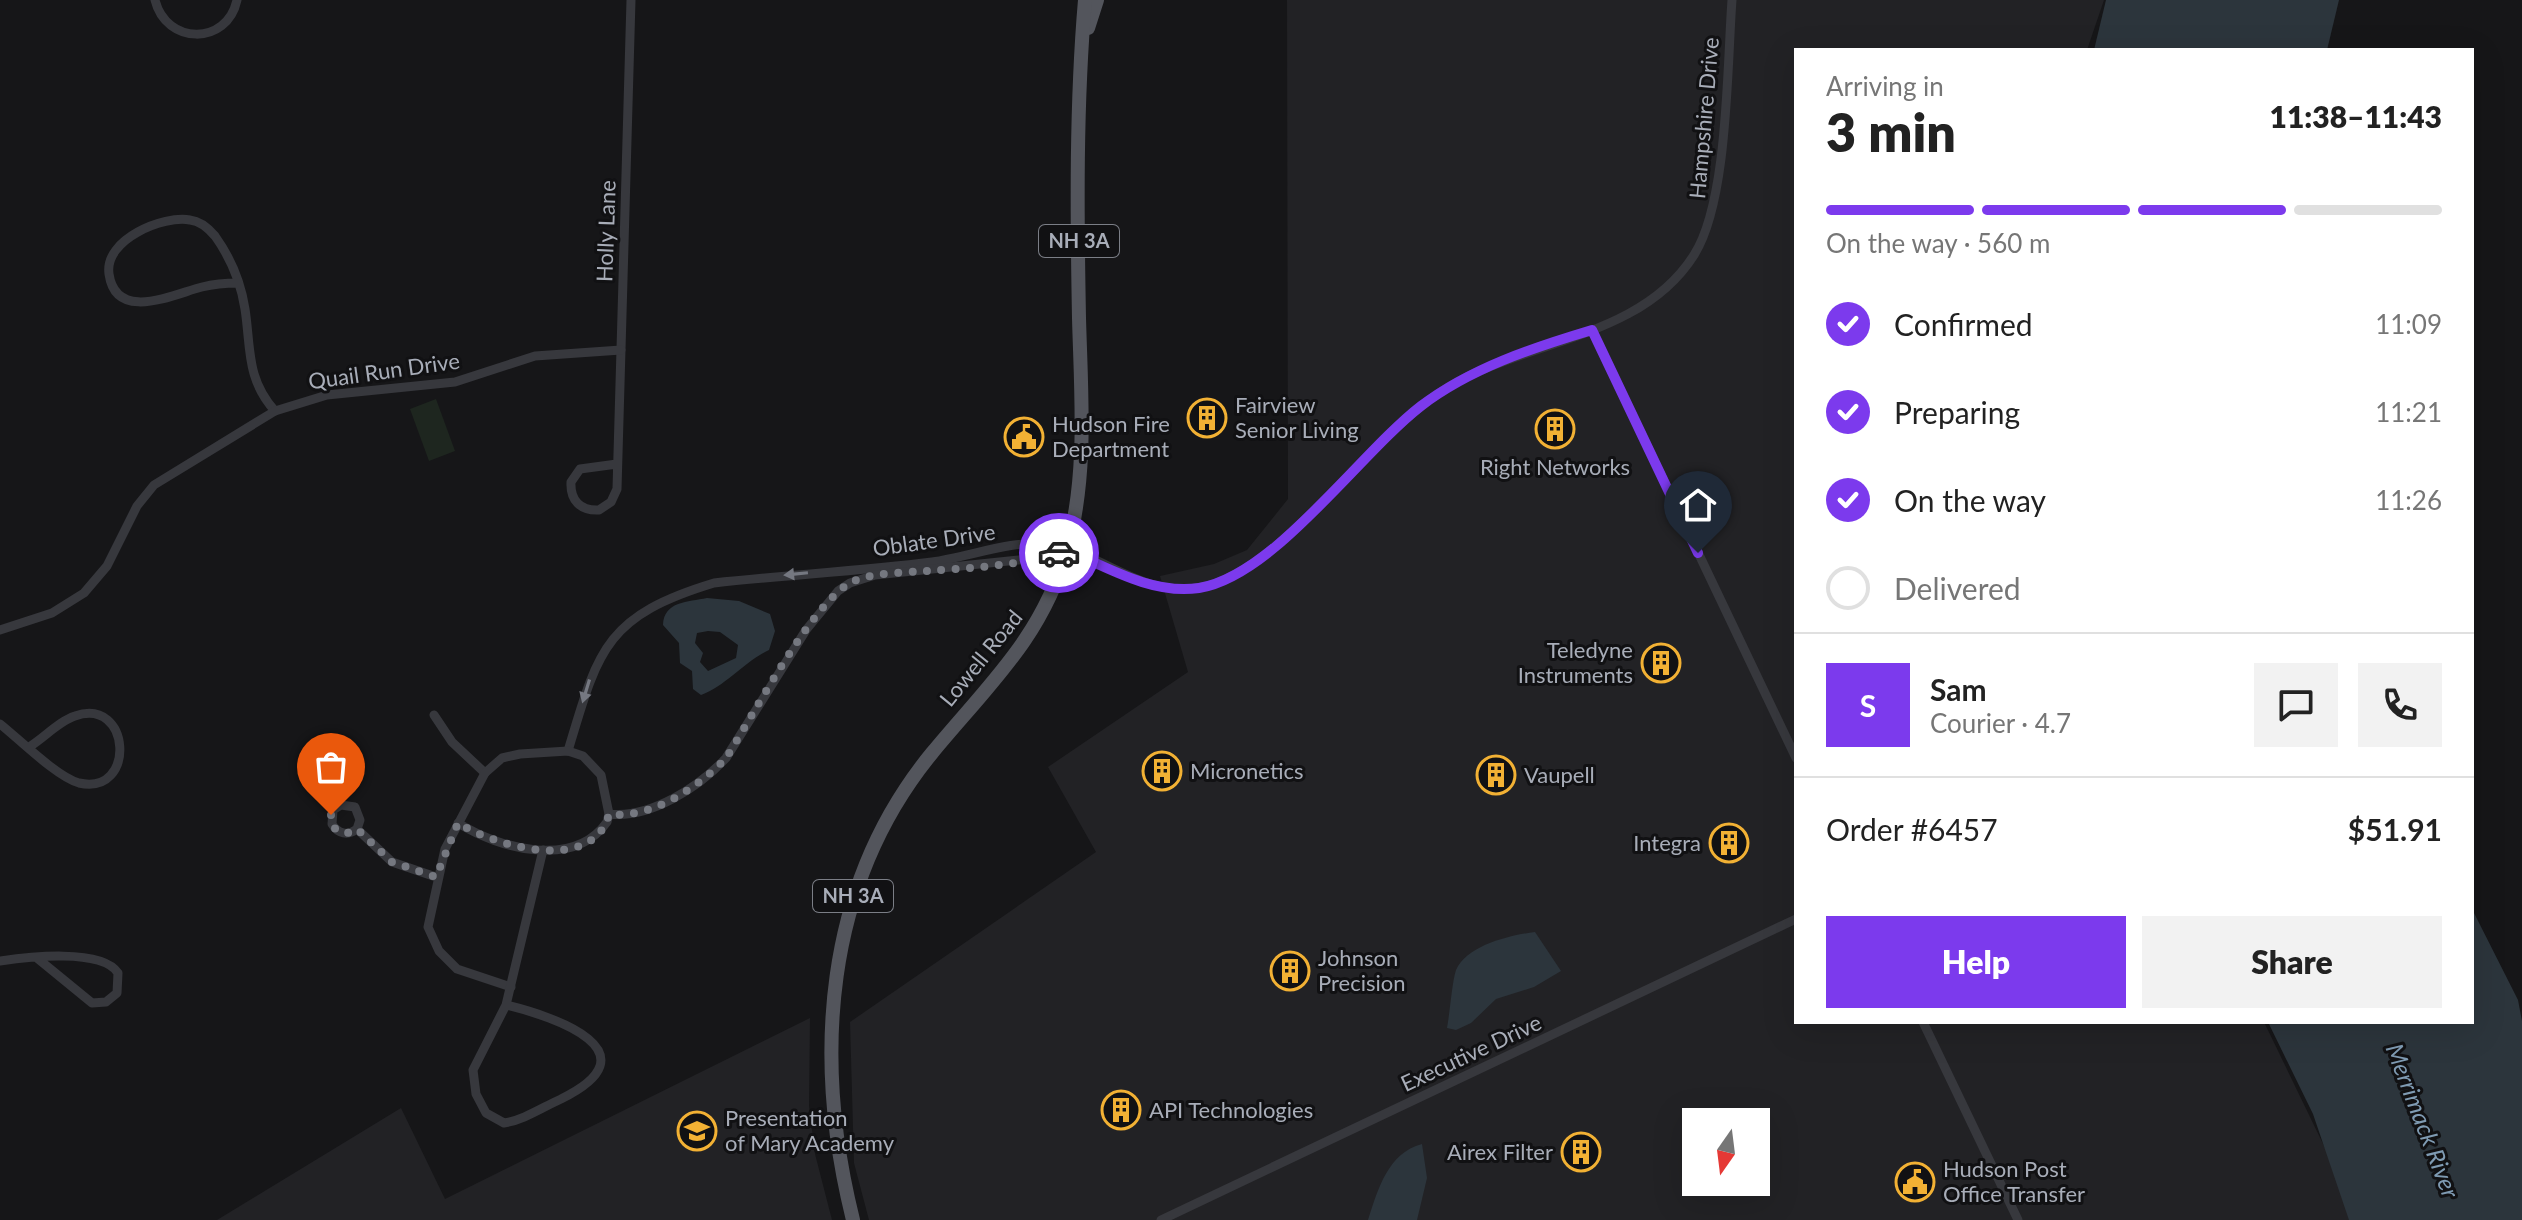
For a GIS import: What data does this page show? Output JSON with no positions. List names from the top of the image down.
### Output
{
  "streets": {
    "main road": ["NH 3A", "Lowell Road"],
    "street": [
      "Hampshire Drive",
      "Holly Lane",
      "Quail Run Drive",
      "Oblate Drive",
      "Executive Drive"
    ]
  },
  "crossings": [
    ["Hampshire Drive", "Oblate Drive"],
    ["Hampshire Drive", "Lowell Road"],
    ["Holly Lane", "Quail Run Drive"],
    ["Oblate Drive", "Lowell Road"]
  ],
  "one_way": ["Oblate Drive"],
  "water": ["Merrimack River"],
  "places": {
    "building": [
      "Fairview Senior Living",
      "Right Networks",
      "Teledyne Instruments",
      "Micronetics",
      "Vaupell",
      "Integra",
      "Johnson Precision",
      "API Technologies",
      "Airex Filter"
    ],
    "public building": ["Hudson Fire Department", "Hudson Post Office Transfer"],
    "school or university": ["Presentation of Mary Academy"]
  },
  "north": "bottom",
  "page": {
    "heading": ["3 min", "Arriving in", "11:38–11:43"],
    "panel": [
      "Sam",
      "Courier · 4.7",
      "Order #6457",
      "$51.91"
    ],
    "bar": "On the way · 560 m",
    "list": [
      ["Confirmed", "11:09"],
      ["Preparing", "11:21"],
      ["On the way", "11:26"],
      "Delivered"
    ],
    "round": "S",
    "buttons": ["Help", "Share"]
  }
}
